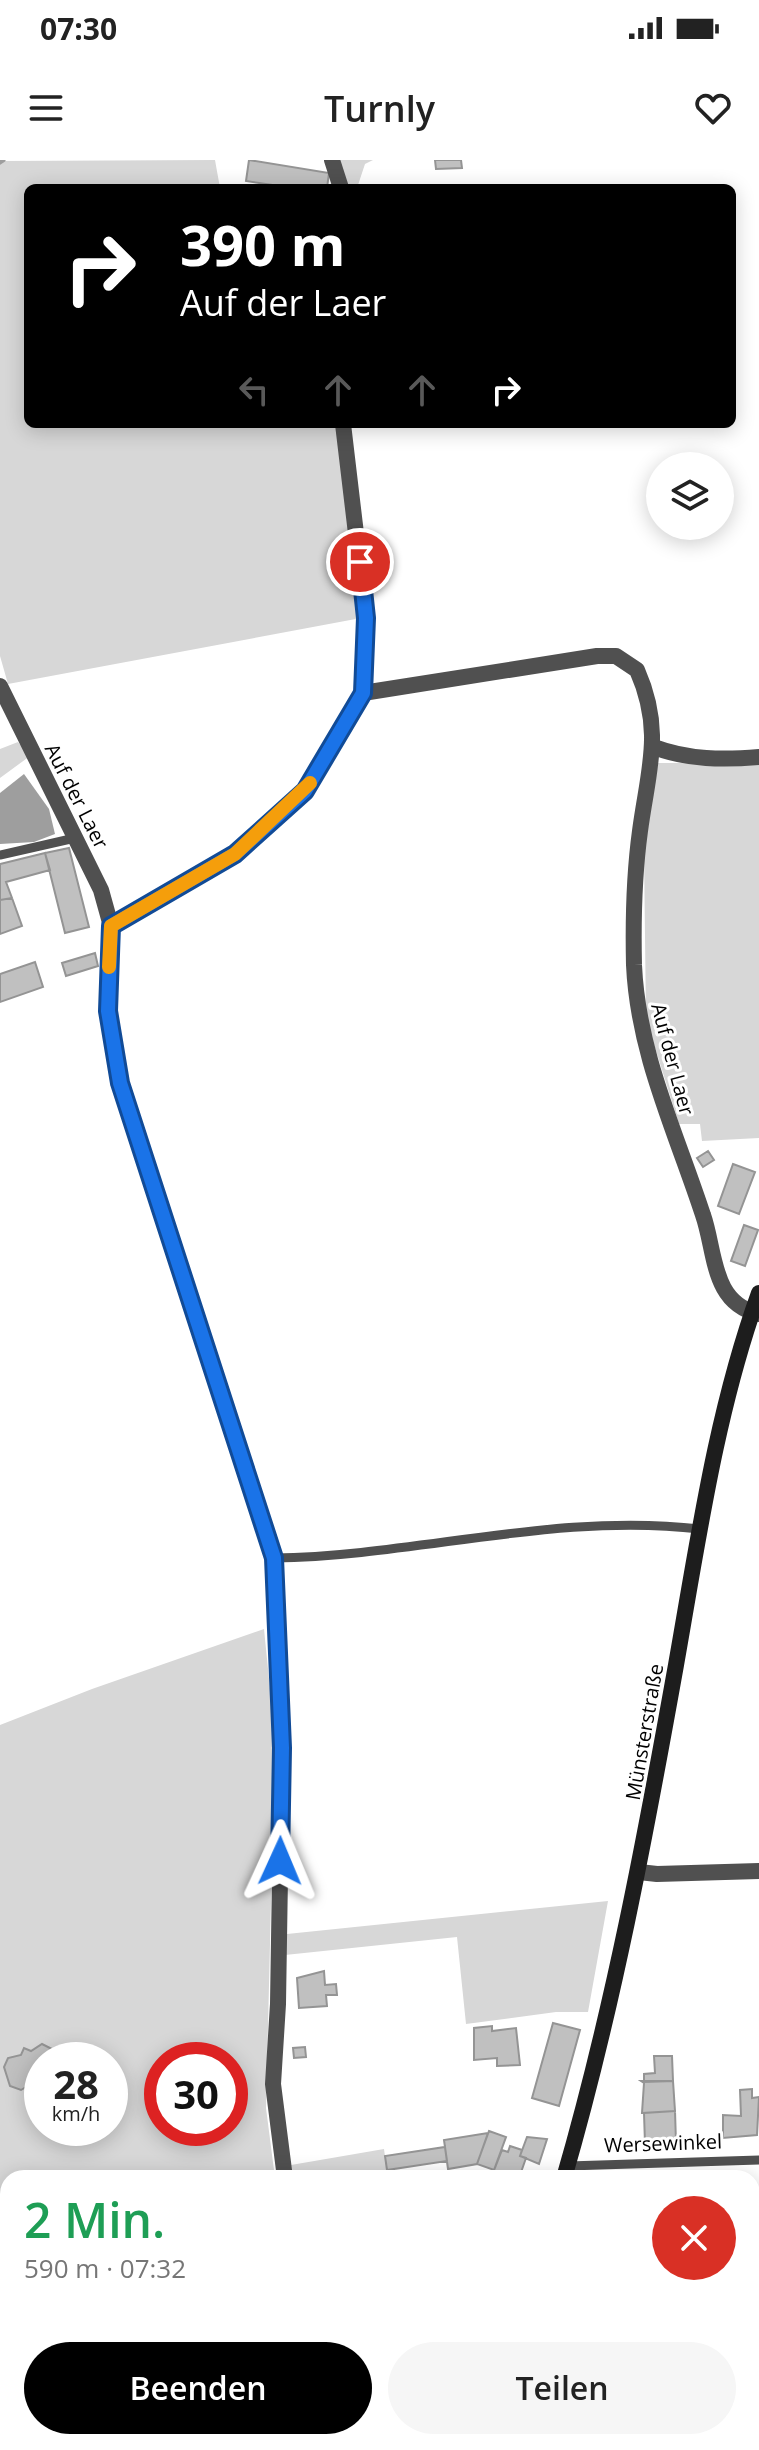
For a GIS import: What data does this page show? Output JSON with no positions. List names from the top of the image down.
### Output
{
  "streets": {
    "main road": ["Münsterstraße"],
    "street": ["Auf der Laer"],
    "lane": ["Wersewinkel"]
  },
  "crossings": [
    ["Auf der Laer", "Münsterstraße"]
  ],
  "page": {
    "status": "07:30",
    "header": "Turnly",
    "turn": ["390 m", "Auf der Laer"],
    "speed": "28 km/h",
    "limit": "30",
    "heading": ["2 Min.", "590 m · 07:32"],
    "buttons": ["Beenden", "Teilen"]
  }
}
